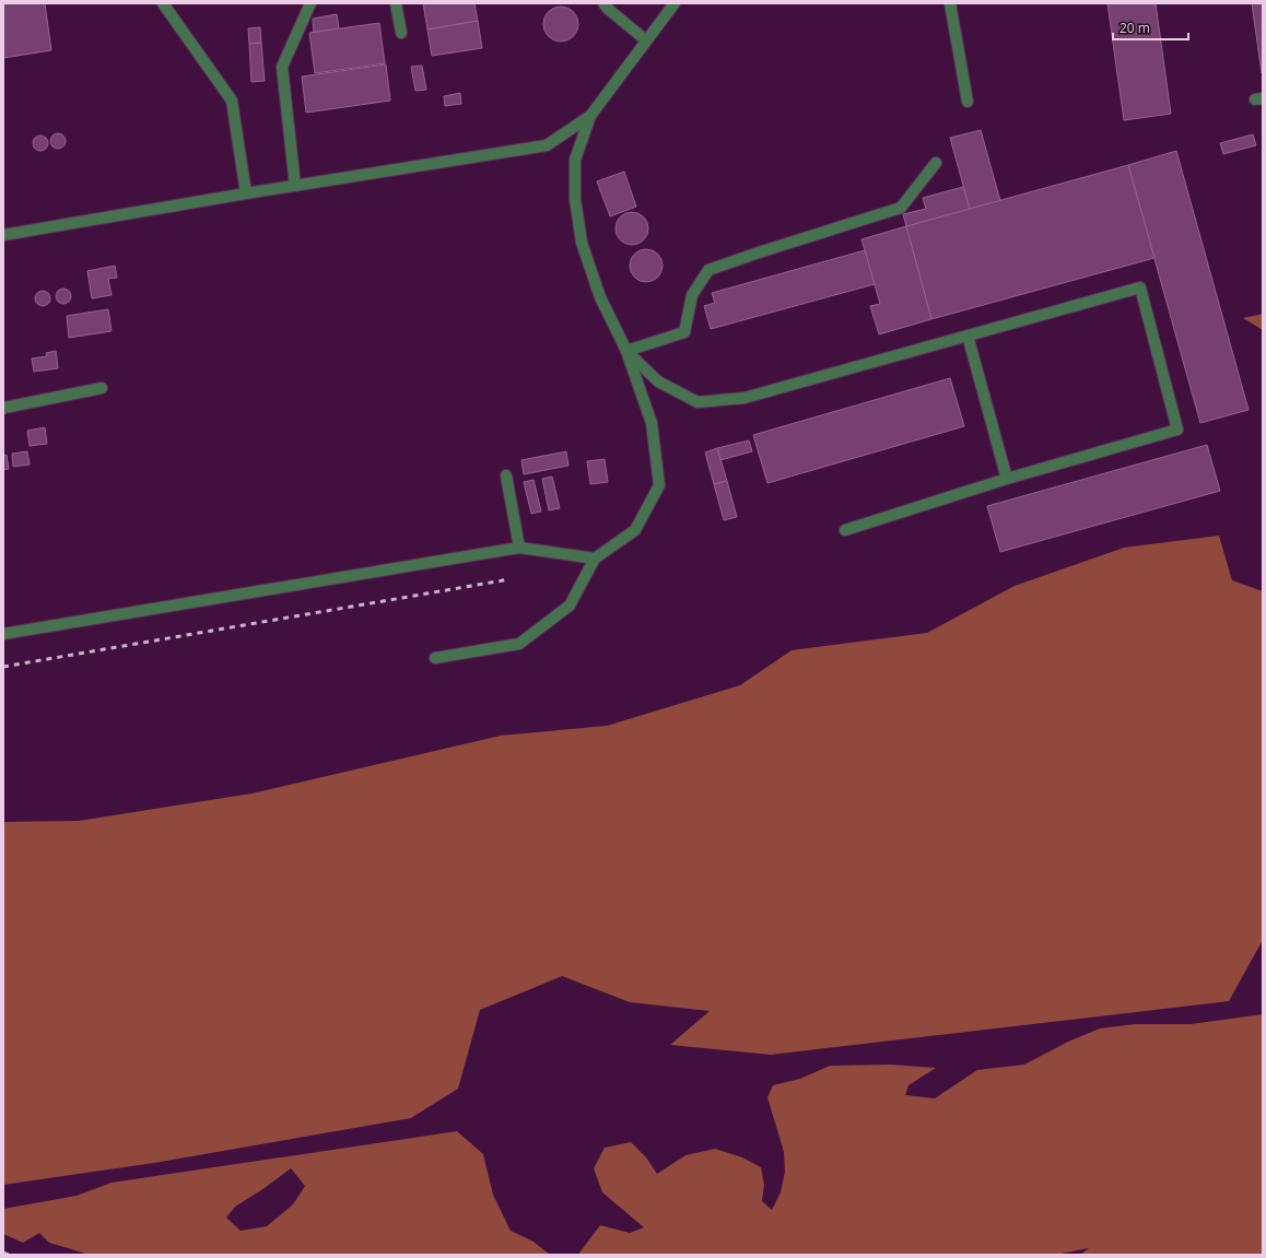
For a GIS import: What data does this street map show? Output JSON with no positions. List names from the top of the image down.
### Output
{
  "scale_bar": "20 m"
}
